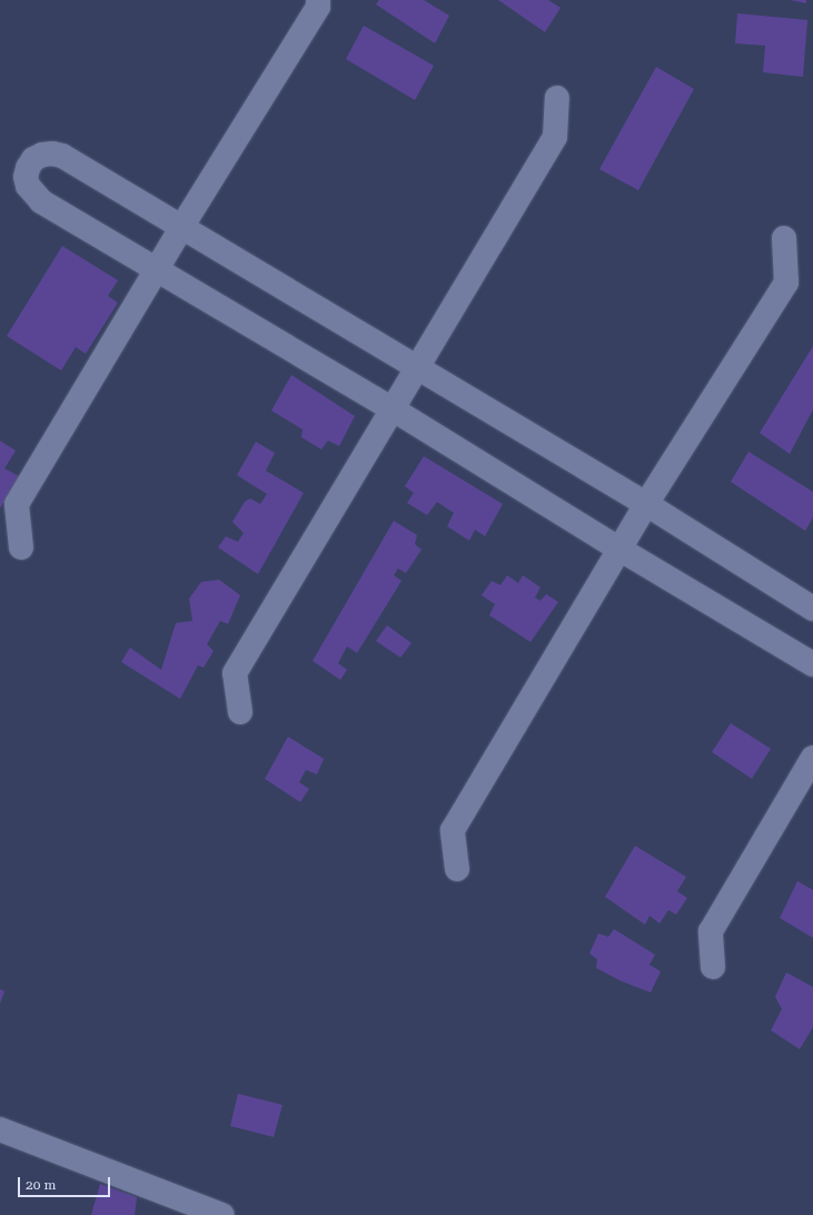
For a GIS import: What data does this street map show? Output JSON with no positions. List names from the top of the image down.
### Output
{
  "scale_bar": "20 m"
}
